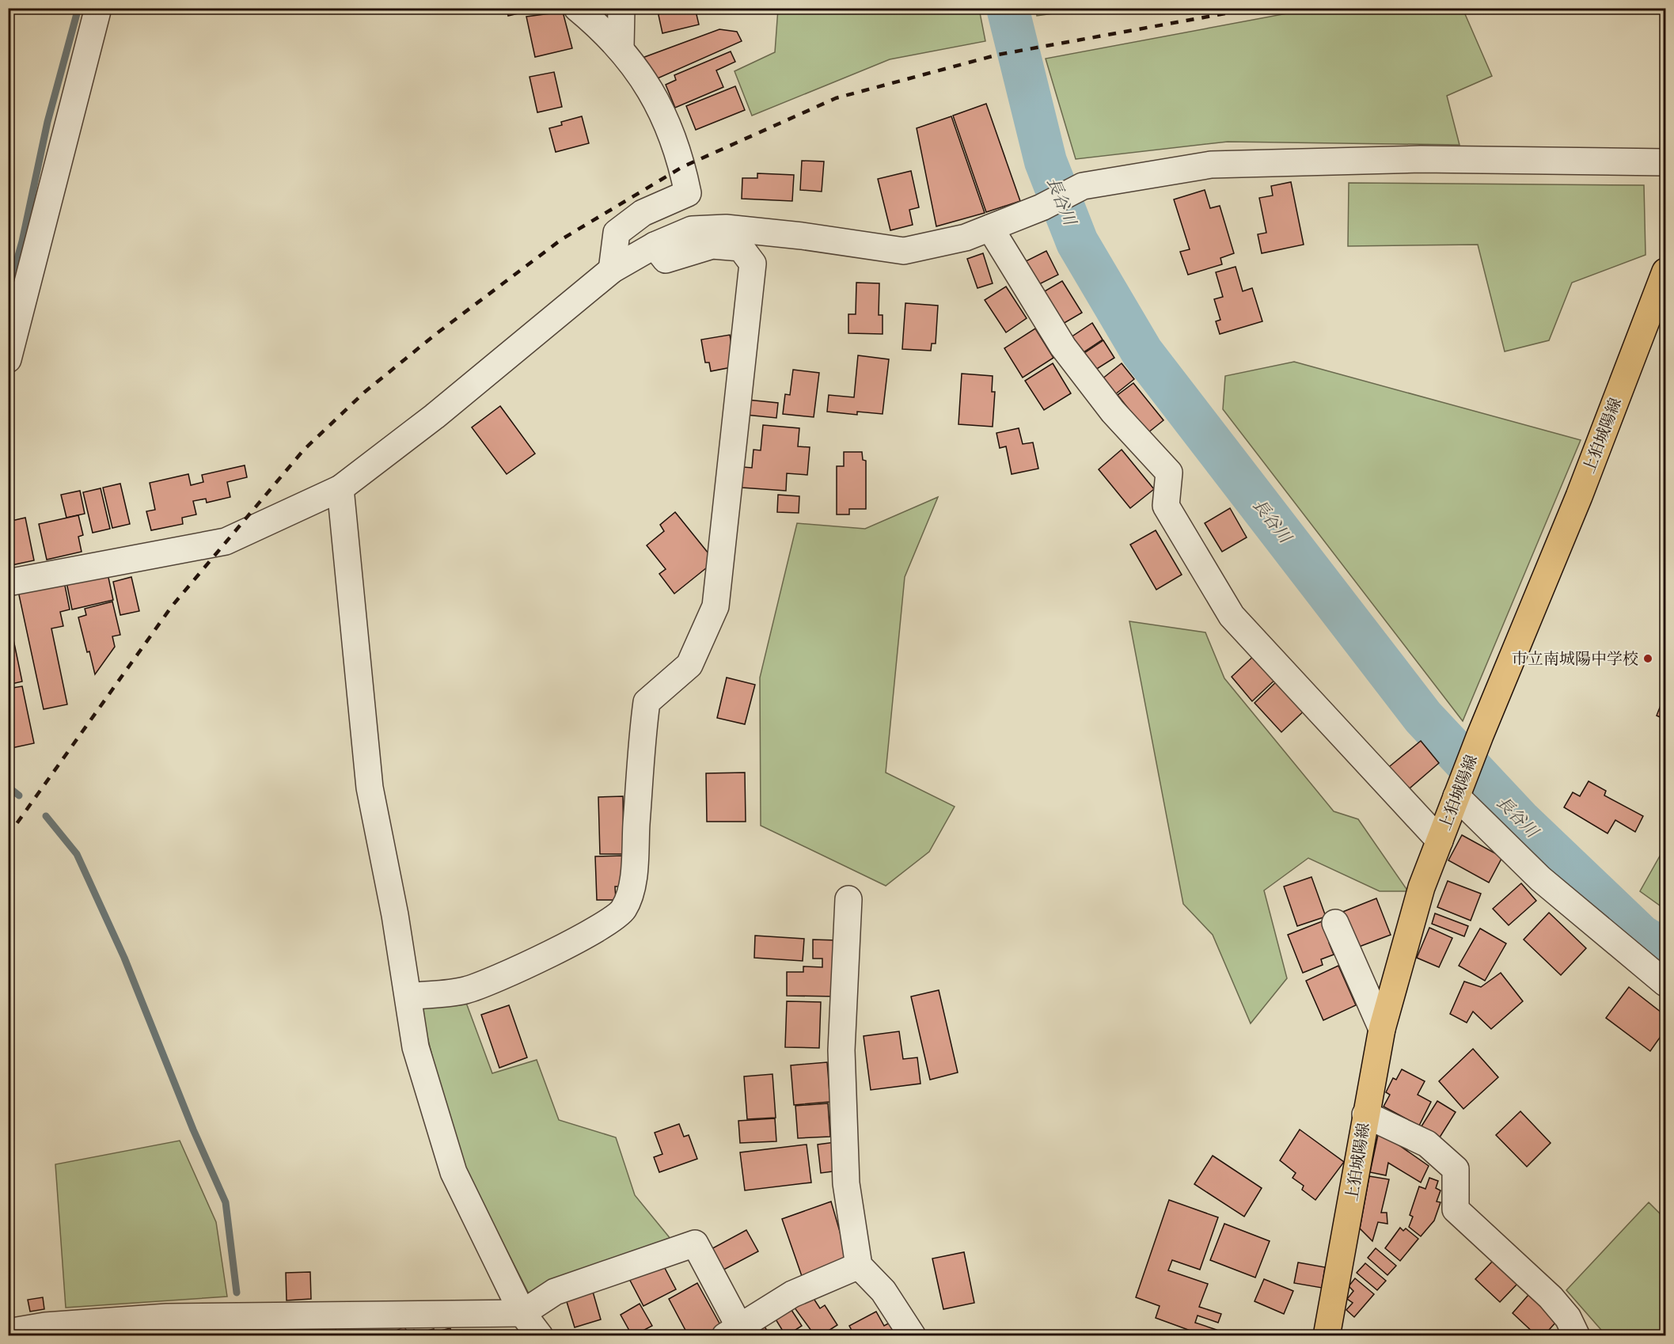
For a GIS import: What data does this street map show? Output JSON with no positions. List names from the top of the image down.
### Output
{
  "streets": {
    "main road": ["上狛城陽線"]
  },
  "water": ["長谷川"],
  "places": ["市立南城陽中学校"]
}
